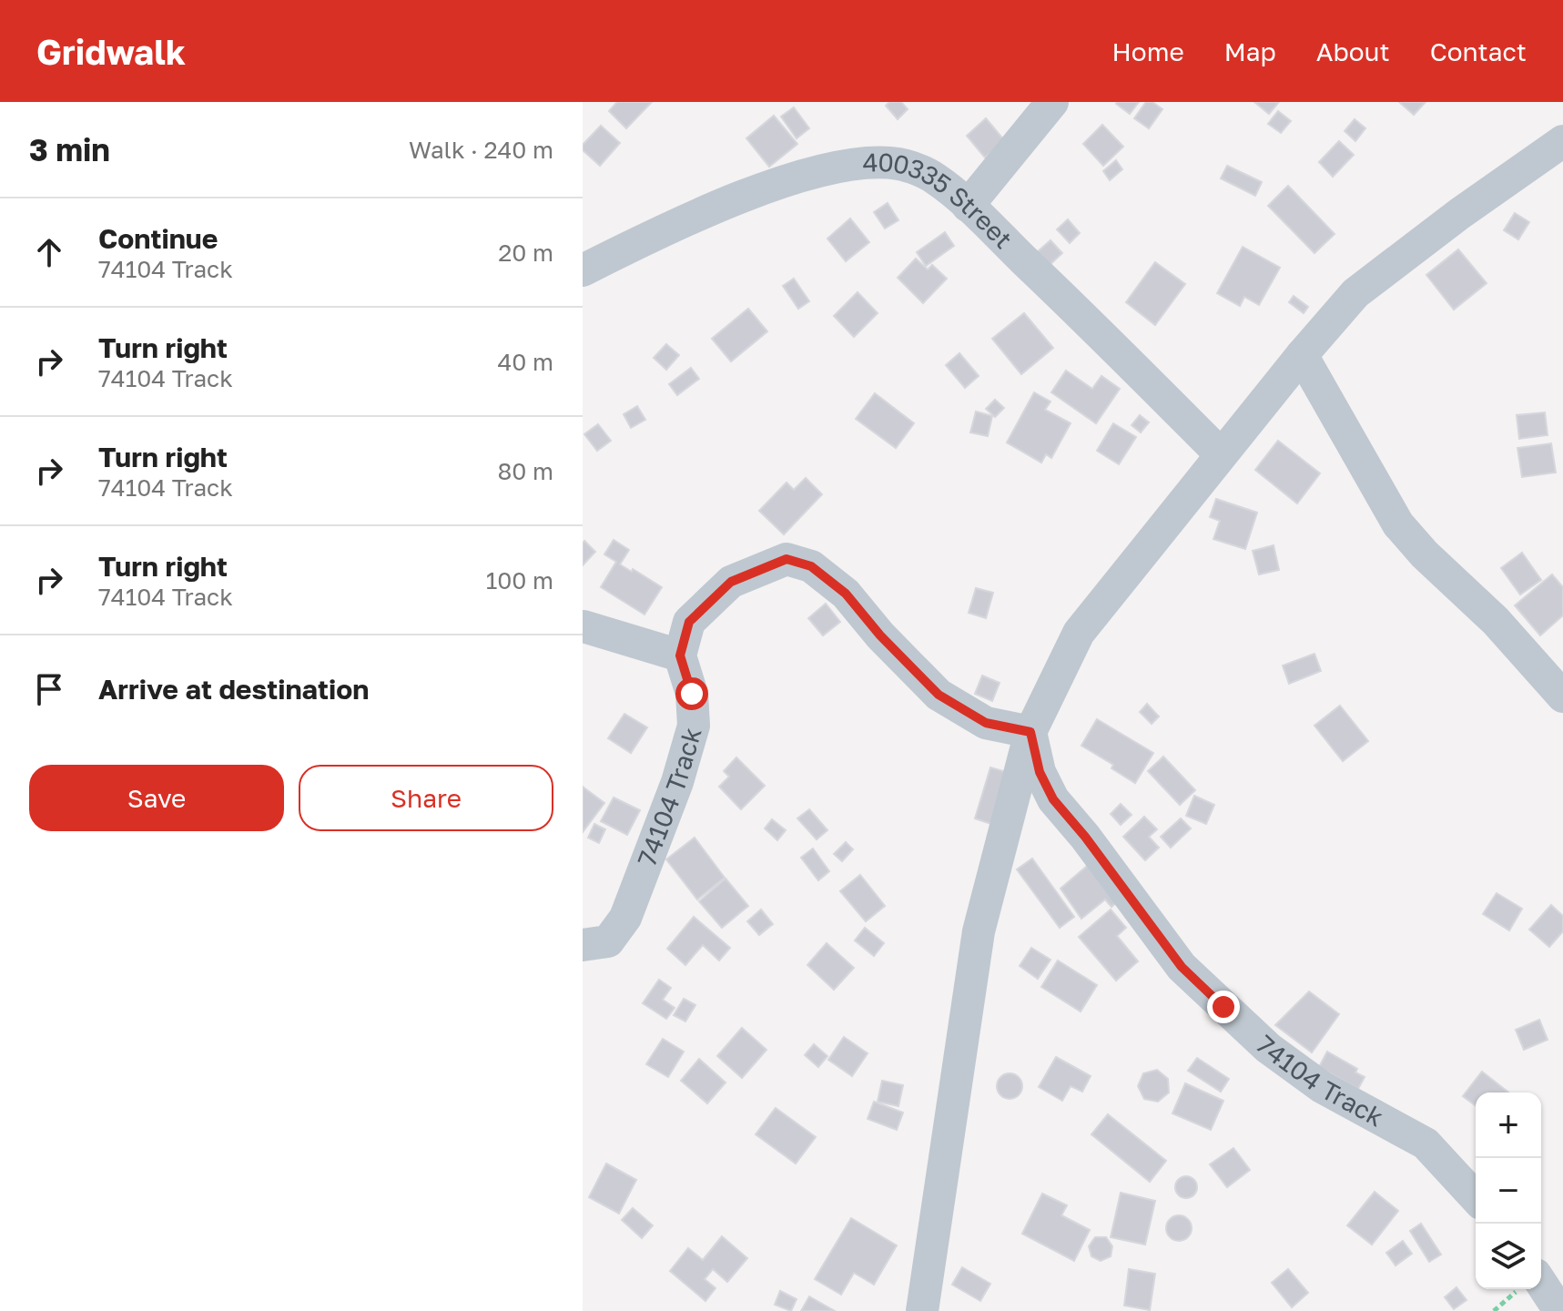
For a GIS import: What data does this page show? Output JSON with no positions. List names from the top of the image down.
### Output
{
  "streets": {
    "street": ["400335 Street", "74104 Track"]
  },
  "page": {
    "header": "Gridwalk",
    "nav": [
      "Home",
      "Map",
      "About",
      "Contact"
    ],
    "heading": ["3 min", "Walk · 240 m"],
    "list": [
      ["Continue", "74104 Track", "20 m"],
      ["Turn right", "74104 Track", "40 m"],
      ["Turn right", "74104 Track", "80 m"],
      ["Turn right", "74104 Track", "100 m"],
      "Arrive at destination"
    ],
    "buttons": ["Save", "Share"],
    "map_buttons": ["+", "−"]
  }
}
